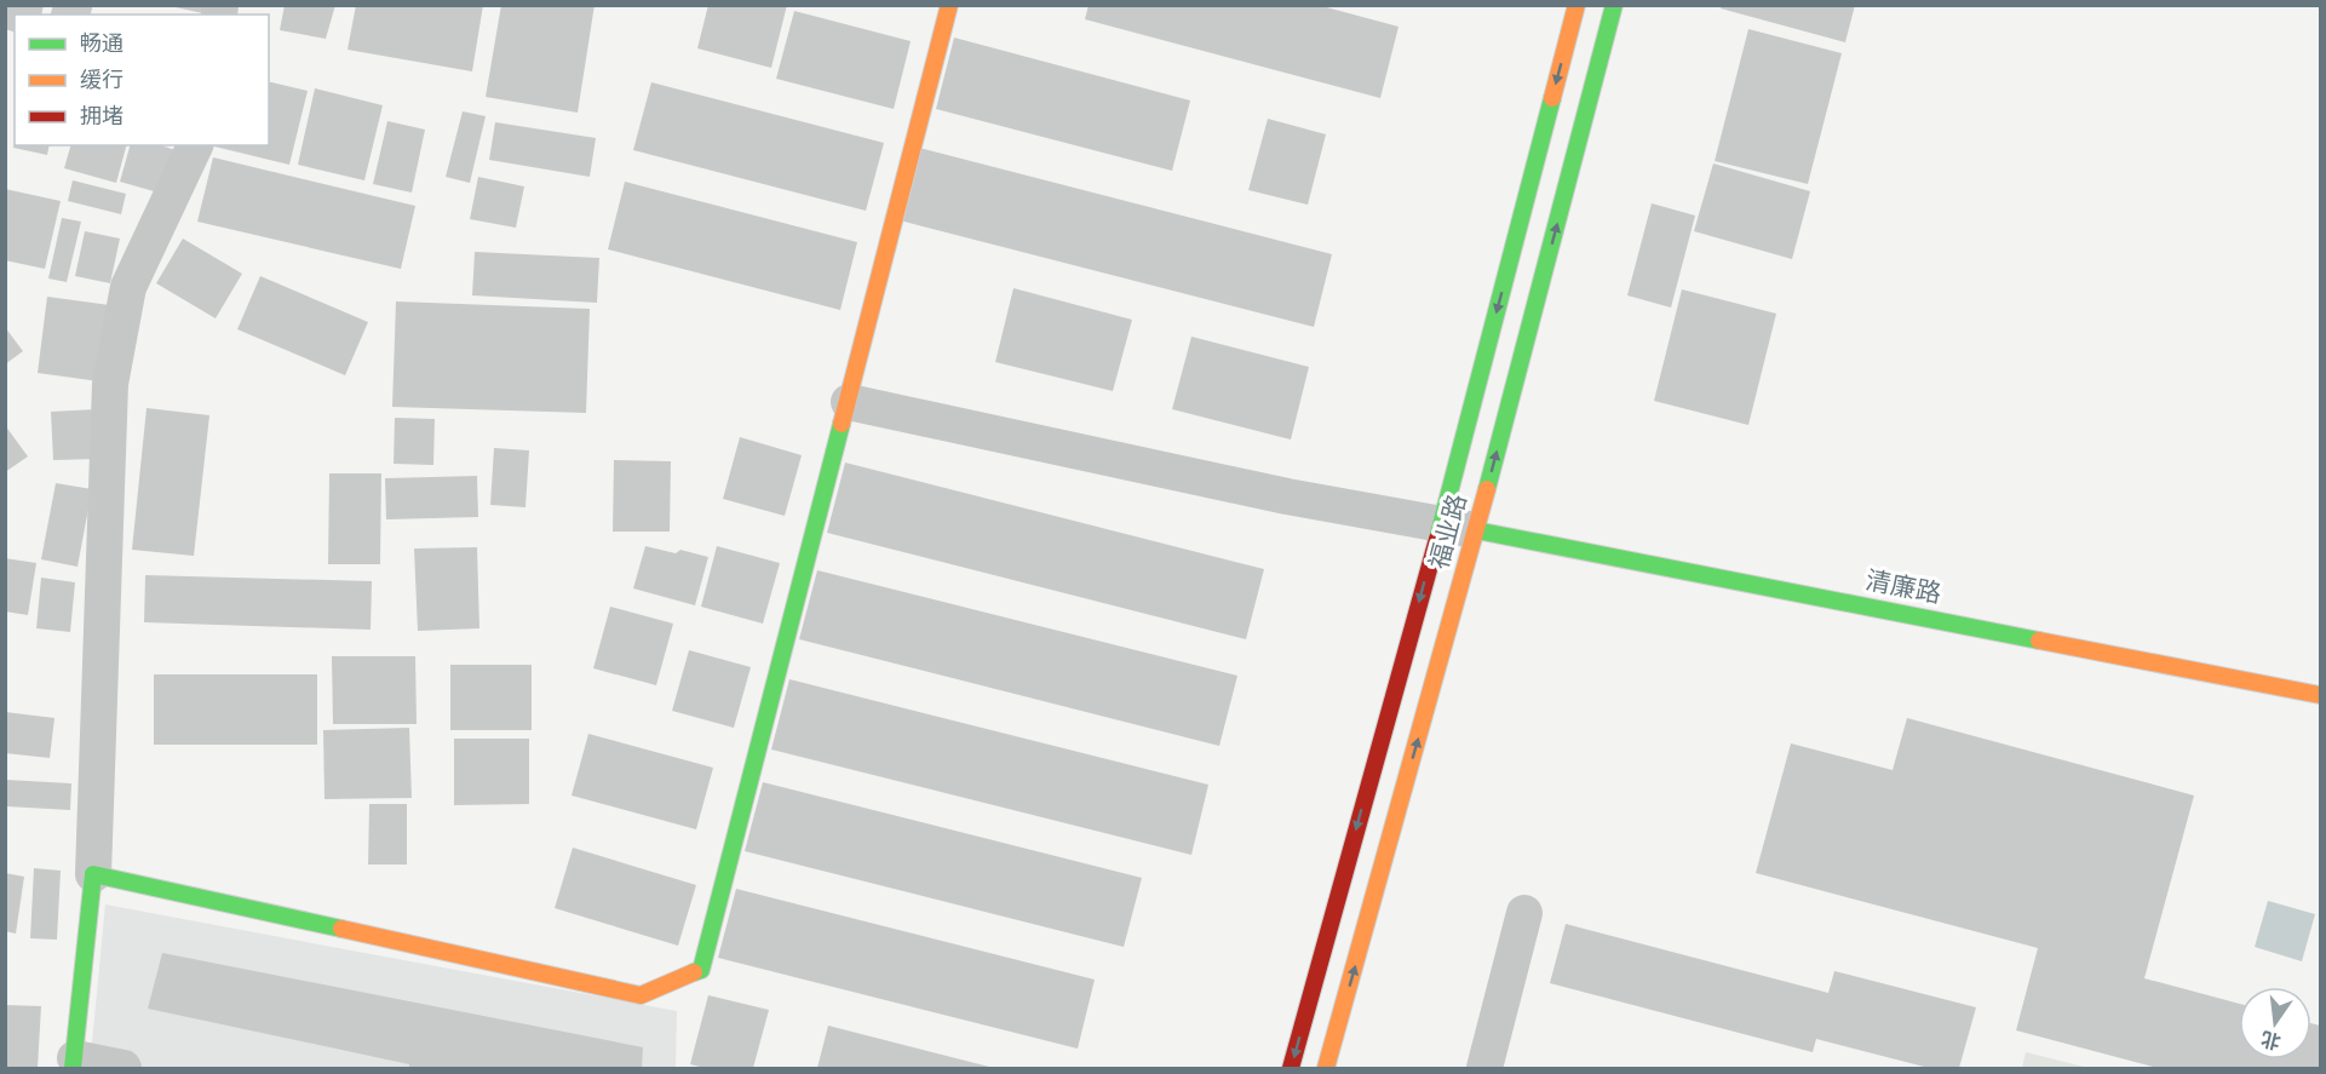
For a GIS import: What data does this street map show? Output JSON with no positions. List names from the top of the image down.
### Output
{
  "streets": {
    "street": ["福业路", "清廉路"]
  },
  "crossings": [
    ["福业路", "清廉路"]
  ],
  "legend": ["畅通", "缓行", "拥堵"],
  "north": "bottom"
}
